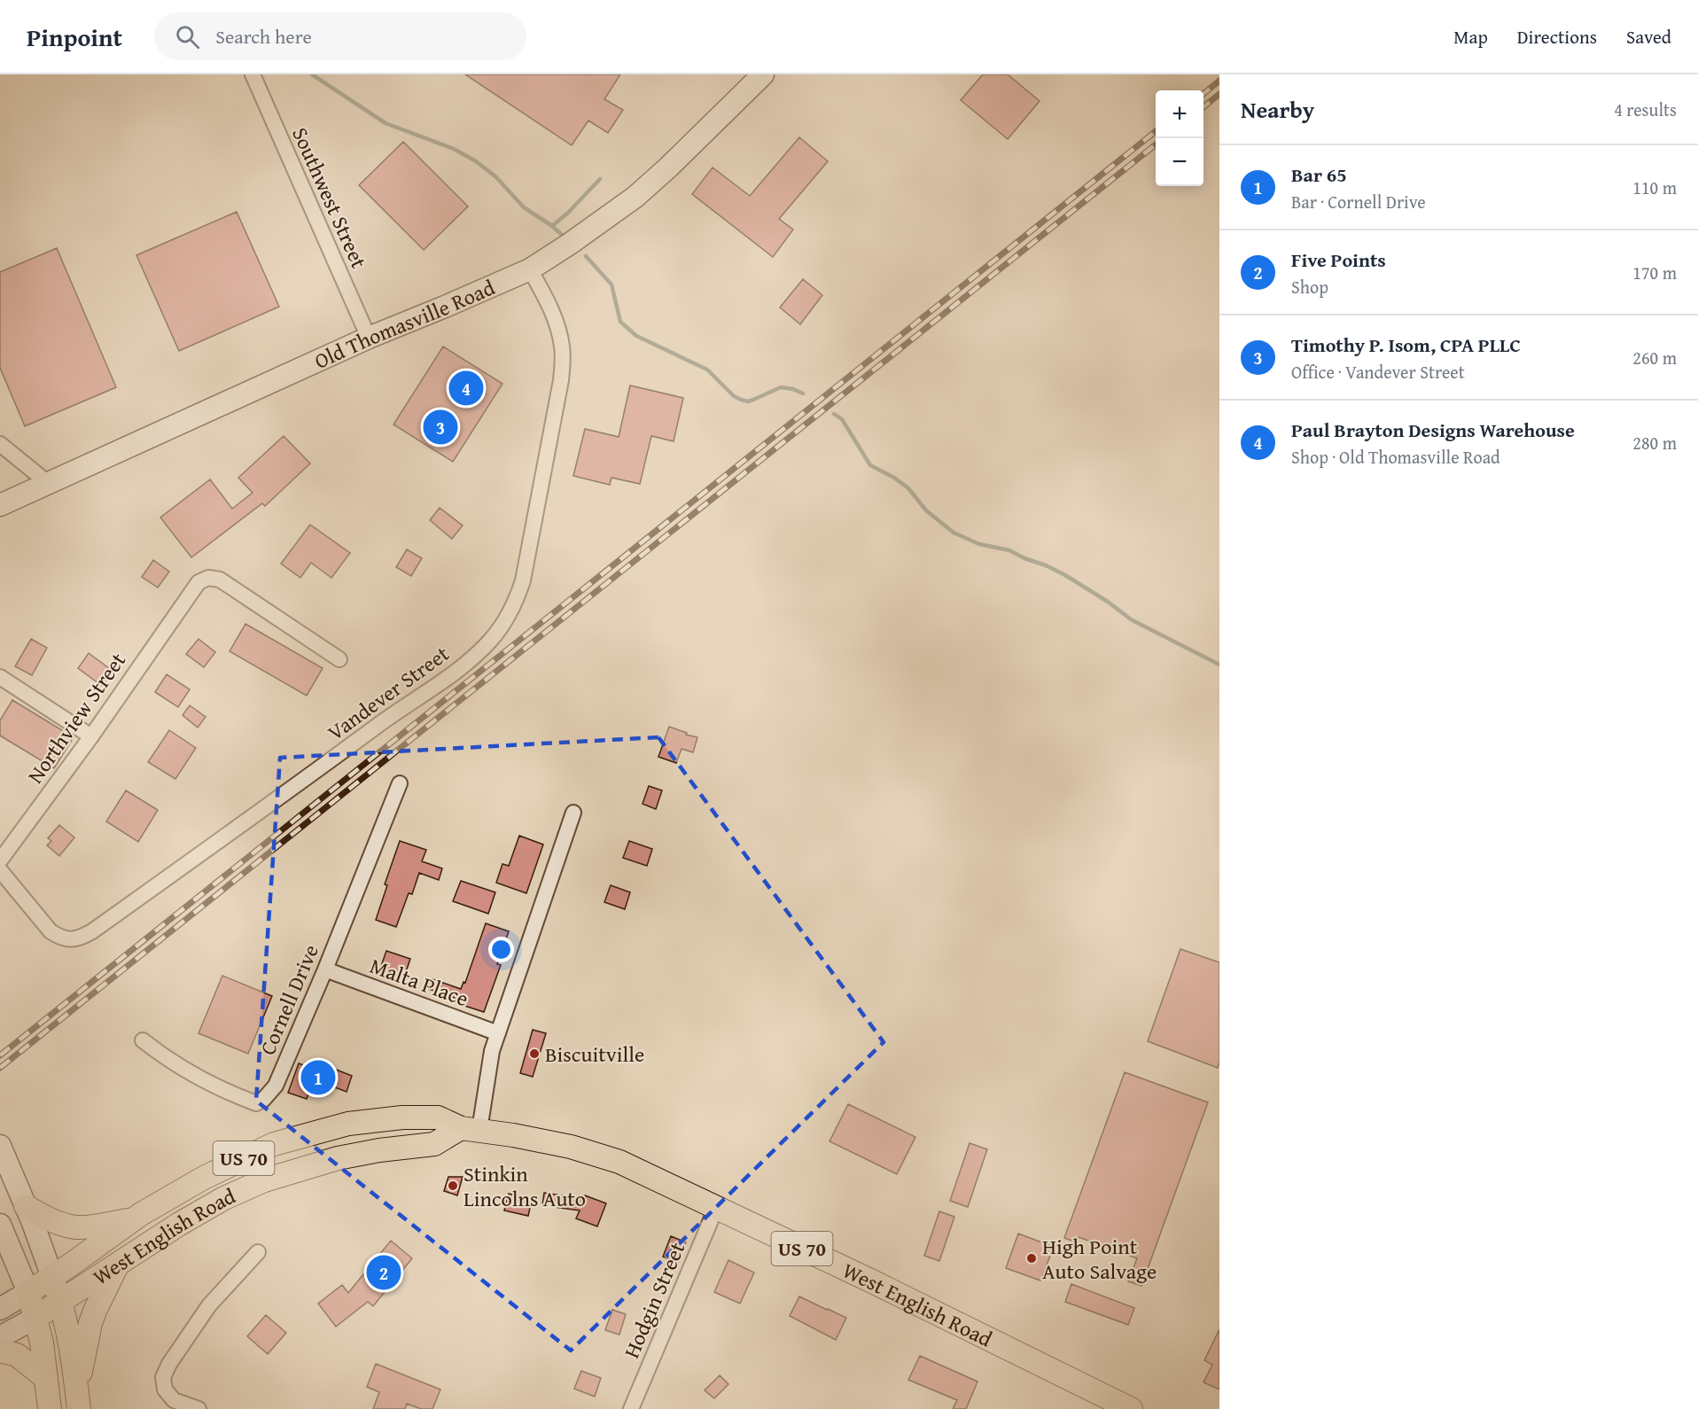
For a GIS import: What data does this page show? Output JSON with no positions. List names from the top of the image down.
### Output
{
  "streets": {
    "main road": ["US 70", "West English Road"],
    "street": [
      "Southwest Street",
      "Old Thomasville Road",
      "Vandever Street",
      "Northview Street",
      "Malta Place",
      "Cornell Drive",
      "Hodgin Street"
    ]
  },
  "crossings": [
    ["Southwest Street", "Old Thomasville Road"],
    ["Old Thomasville Road", "Vandever Street"],
    ["Malta Place", "Cornell Drive"],
    ["US 70", "West English Road"],
    ["West English Road", "Hodgin Street"]
  ],
  "places": ["Biscuitville", "Stinkin Lincolns Auto", "High Point Auto Salvage"],
  "page": {
    "header": "Pinpoint",
    "search": "Search here",
    "nav": ["Map", "Directions", "Saved"],
    "heading": ["Nearby", "4 results"],
    "map_buttons": ["+", "−"],
    "list": [
      {
        "mark": "1",
        "name": "Bar 65",
        "note": "Bar · Cornell Drive",
        "value": "110 m"
      },
      {
        "mark": "2",
        "name": "Five Points",
        "note": "Shop",
        "value": "170 m"
      },
      {
        "mark": "3",
        "name": "Timothy P. Isom, CPA PLLC",
        "note": "Office · Vandever Street",
        "value": "260 m"
      },
      {
        "mark": "4",
        "name": "Paul Brayton Designs Warehouse",
        "note": "Shop · Old Thomasville Road",
        "value": "280 m"
      }
    ],
    "pins": [
      "4",
      "3",
      "1",
      "2"
    ]
  }
}
